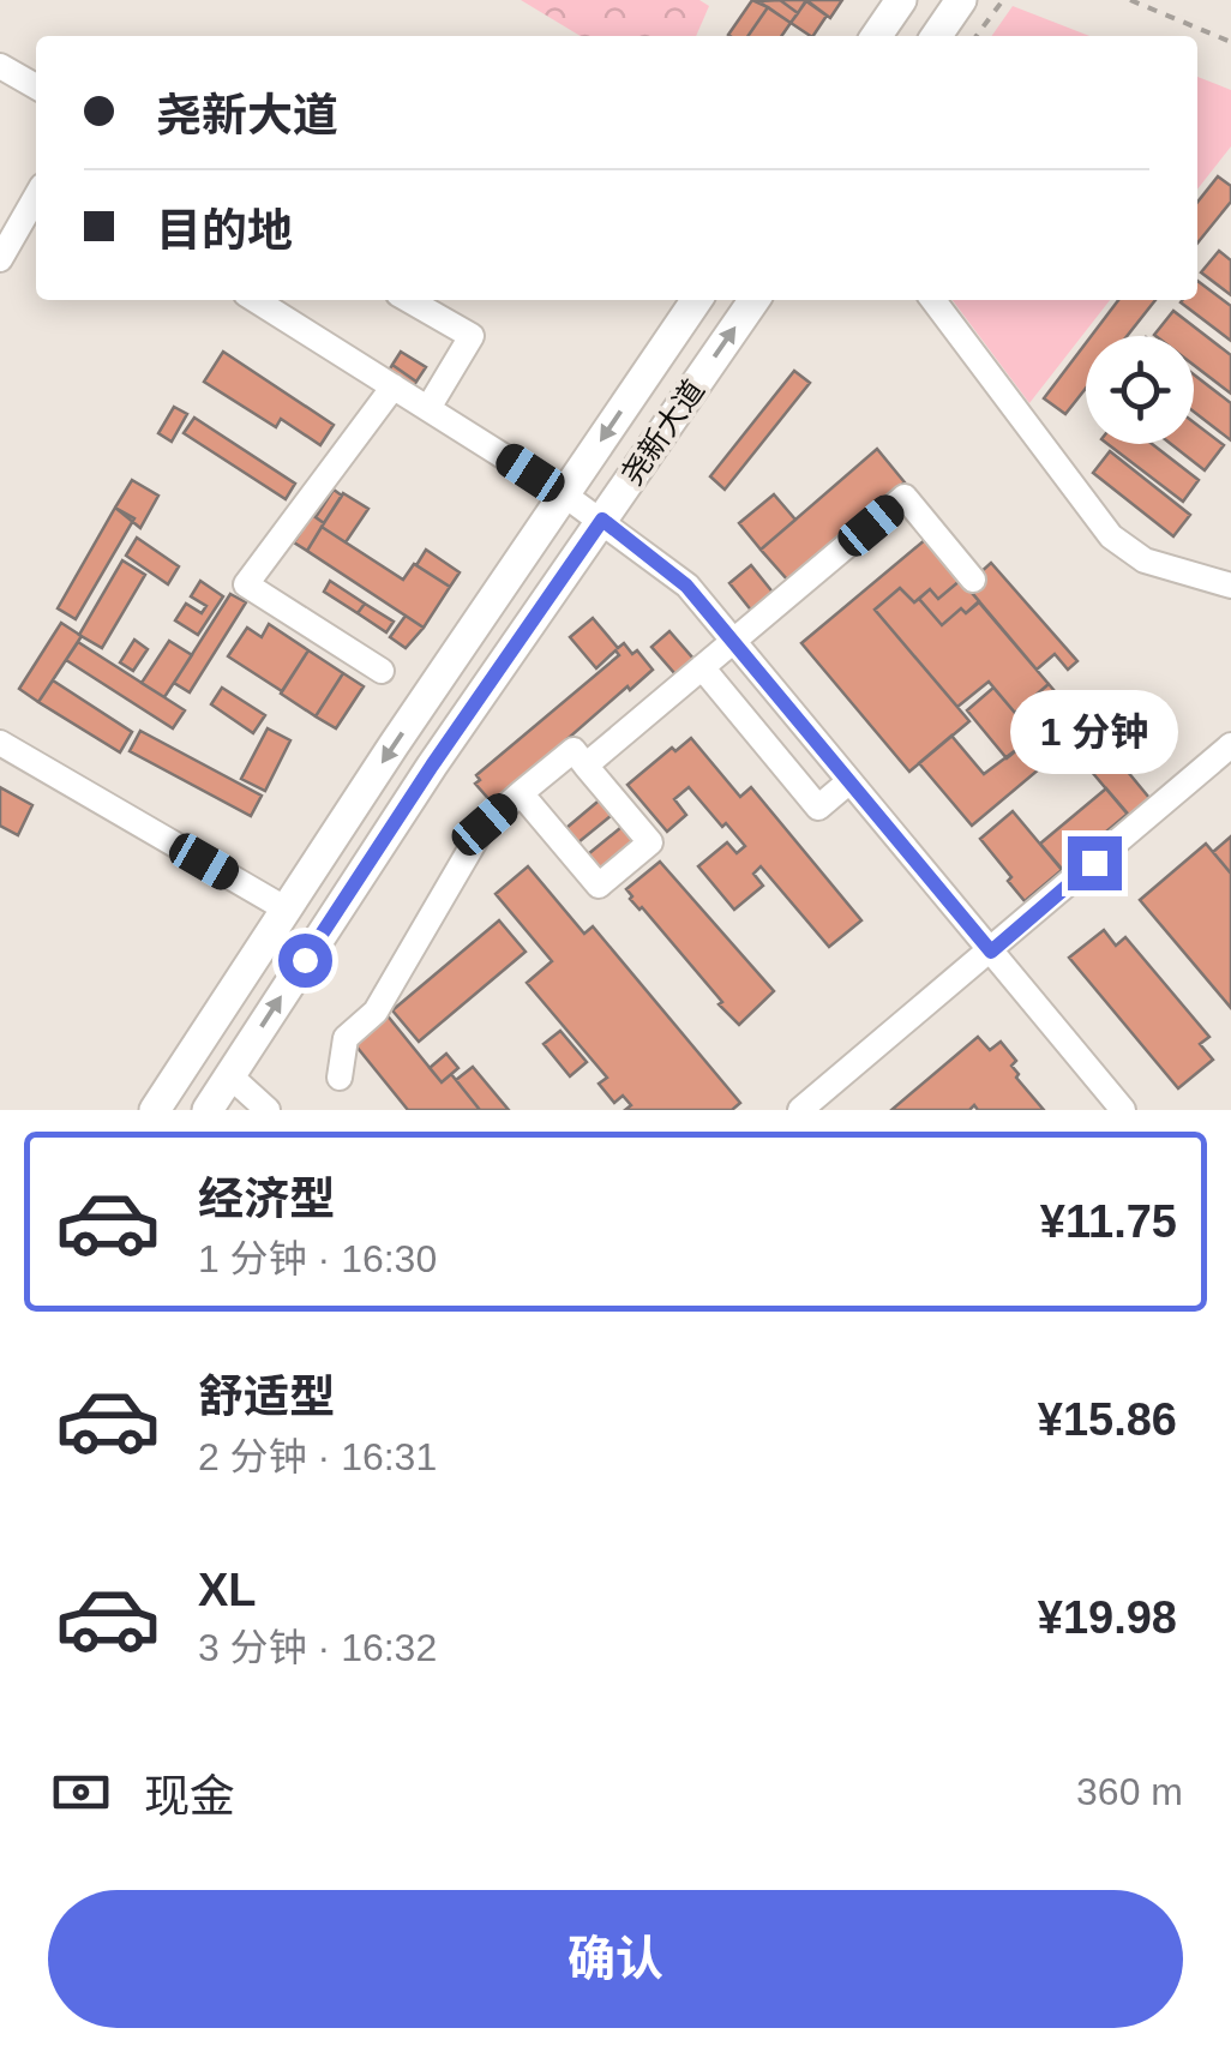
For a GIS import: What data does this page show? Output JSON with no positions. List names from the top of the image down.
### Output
{
  "streets": {
    "main road": ["尧新大道"]
  },
  "page": {
    "banner": ["尧新大道", "目的地"],
    "bubble": "1 分钟",
    "list": [
      {
        "name": "经济型",
        "note": "1 分钟 · 16:30",
        "value": "¥11.75"
      },
      {
        "name": "舒适型",
        "note": "2 分钟 · 16:31",
        "value": "¥15.86"
      },
      {
        "name": "XL",
        "note": "3 分钟 · 16:32",
        "value": "¥19.98"
      }
    ],
    "pay": ["现金", "360 m"],
    "buttons": "确认"
  }
}
